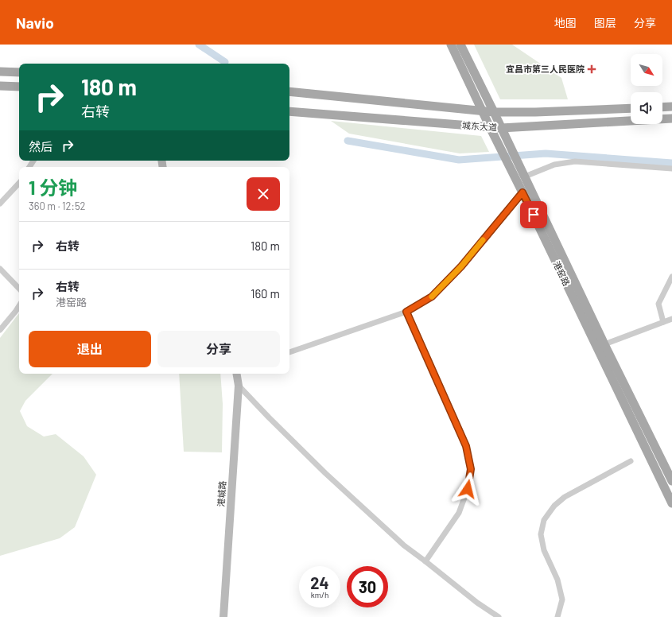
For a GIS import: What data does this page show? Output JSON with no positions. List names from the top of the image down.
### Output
{
  "streets": {
    "main road": ["城东大道", "港窑路"],
    "street": ["港城路"]
  },
  "crossings": [
    ["城东大道", "港窑路"]
  ],
  "places": {
    "health": ["宜昌市第三人民医院"]
  },
  "north": "bottom right",
  "page": {
    "header": "Navio",
    "nav": ["地图", "图层", "分享"],
    "turn": ["180 m", "右转"],
    "then": "然后",
    "heading": ["1 分钟", "360 m · 12:52"],
    "list": [
      {
        "name": "右转",
        "value": "180 m"
      },
      {
        "name": "右转",
        "note": "港窑路",
        "value": "160 m"
      }
    ],
    "buttons": ["退出", "分享"],
    "speed": "24 km/h",
    "limit": "30"
  }
}
